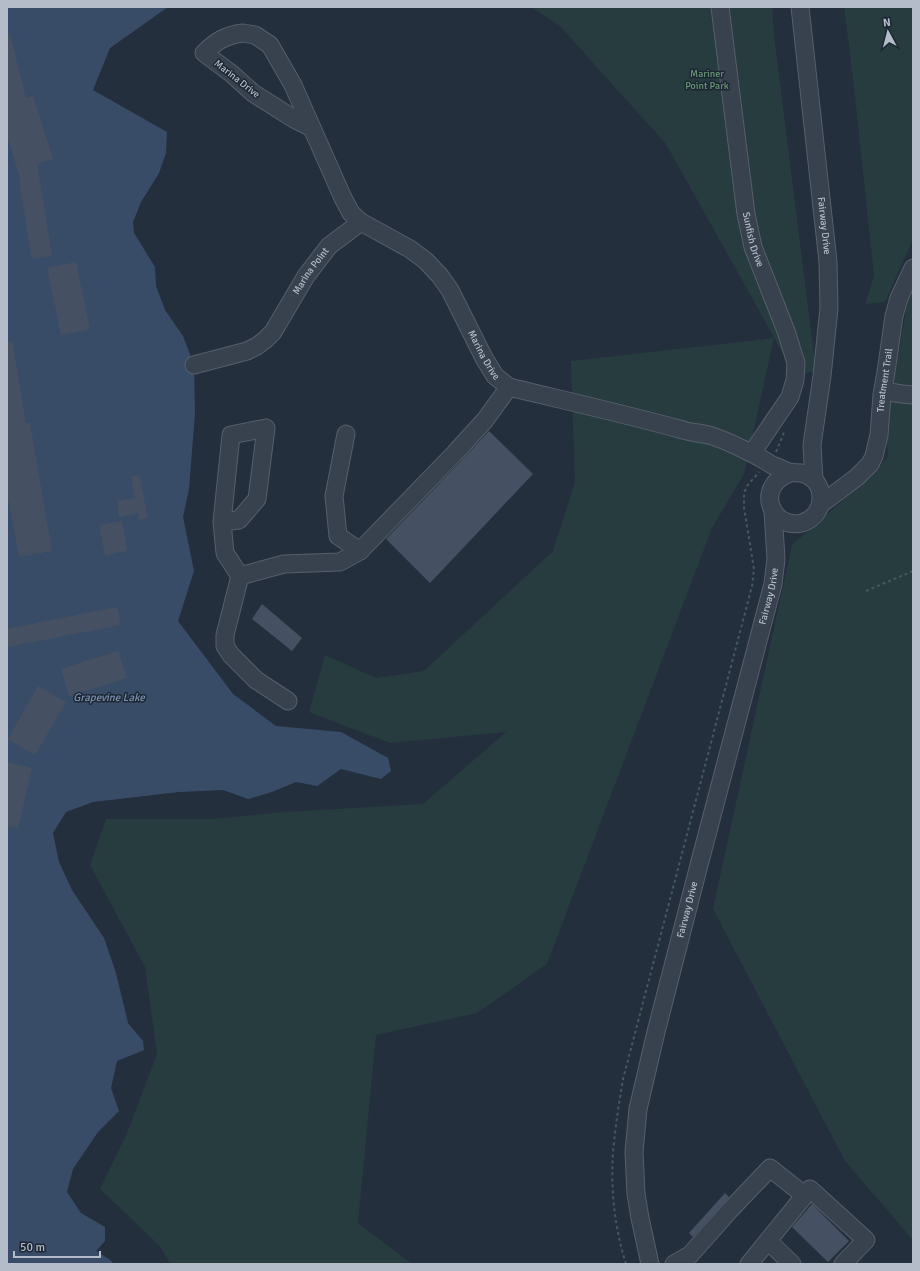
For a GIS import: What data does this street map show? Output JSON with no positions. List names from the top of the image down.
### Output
{
  "streets": {
    "street": [
      "Marina Drive",
      "Fairway Drive",
      "Sunfish Drive",
      "Marina Point",
      "Treatment Trail"
    ]
  },
  "crossings": [
    ["Marina Drive", "Fairway Drive"],
    ["Marina Drive", "Sunfish Drive"],
    ["Marina Drive", "Marina Point"],
    ["Marina Drive", "Treatment Trail"],
    ["Fairway Drive", "Treatment Trail"]
  ],
  "water": ["Grapevine Lake"],
  "parks": ["Mariner Point Park"],
  "scale_bar": "50 m",
  "north": "top"
}
